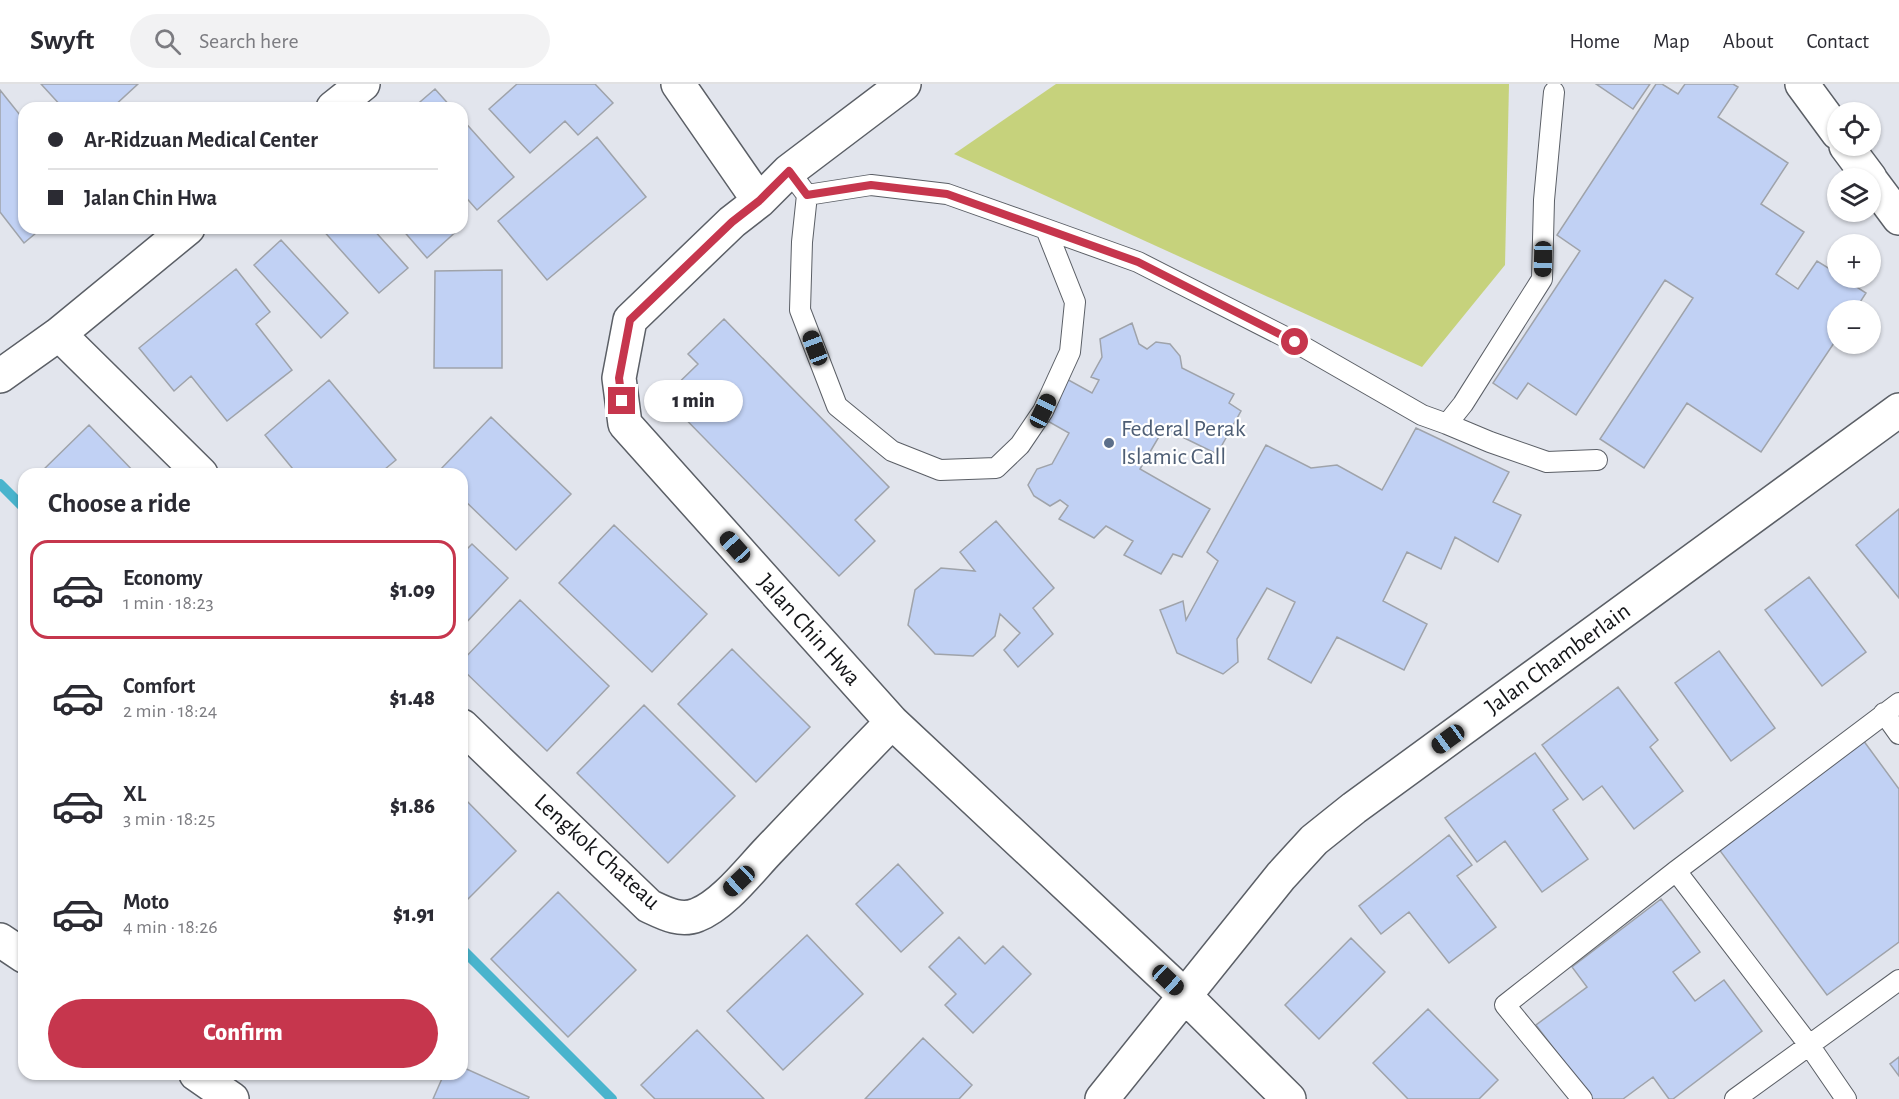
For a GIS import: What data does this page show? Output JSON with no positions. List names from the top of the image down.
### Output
{
  "streets": {
    "street": ["Jalan Chin Hwa", "Jalan Chamberlain", "Lengkok Chateau"]
  },
  "crossings": [
    ["Jalan Chin Hwa", "Jalan Chamberlain"],
    ["Jalan Chin Hwa", "Lengkok Chateau"]
  ],
  "places": ["Federal Perak Islamic Call"],
  "page": {
    "header": "Swyft",
    "search": "Search here",
    "nav": [
      "Home",
      "Map",
      "About",
      "Contact"
    ],
    "map_buttons": ["+", "−"],
    "banner": ["Ar-Ridzuan Medical Center", "Jalan Chin Hwa"],
    "bubble": "1 min",
    "heading": "Choose a ride",
    "list": [
      {
        "name": "Economy",
        "note": "1 min · 18:23",
        "value": "$1.09"
      },
      {
        "name": "Comfort",
        "note": "2 min · 18:24",
        "value": "$1.48"
      },
      {
        "name": "XL",
        "note": "3 min · 18:25",
        "value": "$1.86"
      },
      {
        "name": "Moto",
        "note": "4 min · 18:26",
        "value": "$1.91"
      }
    ],
    "buttons": "Confirm"
  }
}
